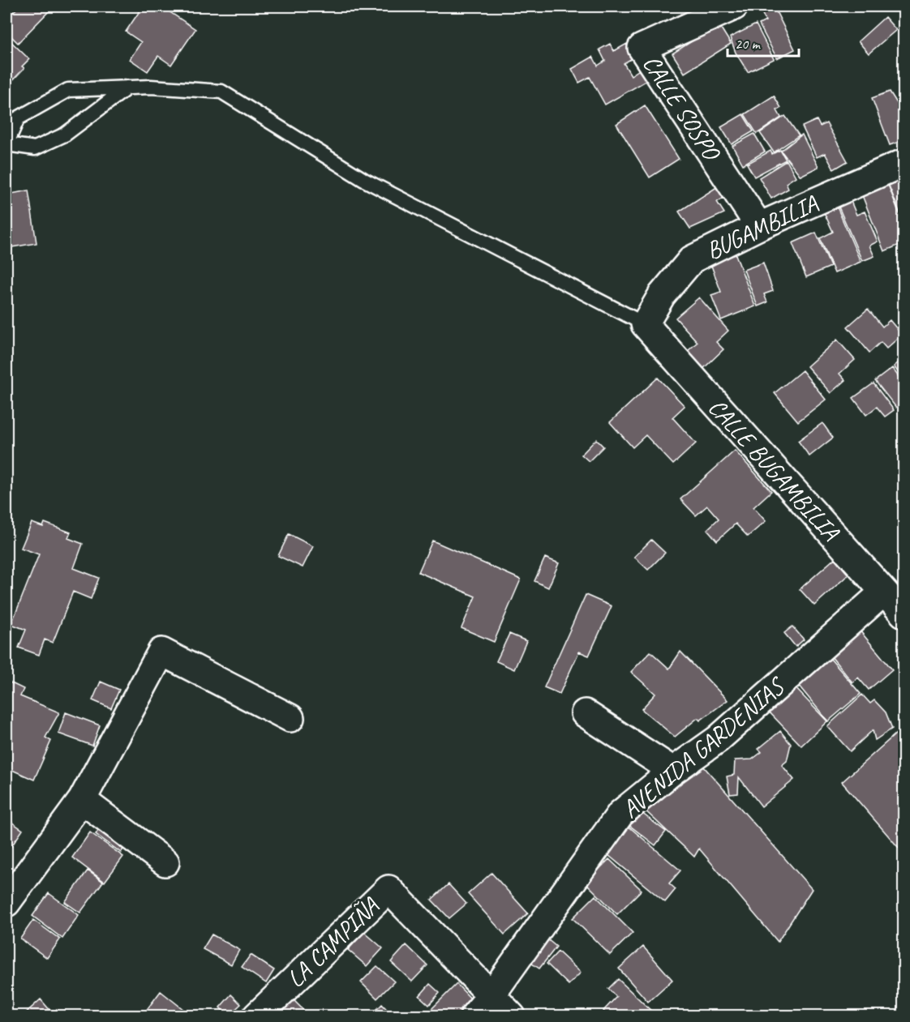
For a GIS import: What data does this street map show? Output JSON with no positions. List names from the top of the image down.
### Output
{
  "streets": {
    "street": [
      "CALLE SOSPO",
      "BUGAMBILIA",
      "CALLE BUGAMBILIA",
      "AVENIDA GARDENIAS",
      "LA CAMPIÑA"
    ]
  },
  "crossings": [
    ["CALLE SOSPO", "BUGAMBILIA"],
    ["BUGAMBILIA", "CALLE BUGAMBILIA"],
    ["CALLE BUGAMBILIA", "AVENIDA GARDENIAS"],
    ["AVENIDA GARDENIAS", "LA CAMPIÑA"]
  ],
  "scale_bar": "20 m"
}
